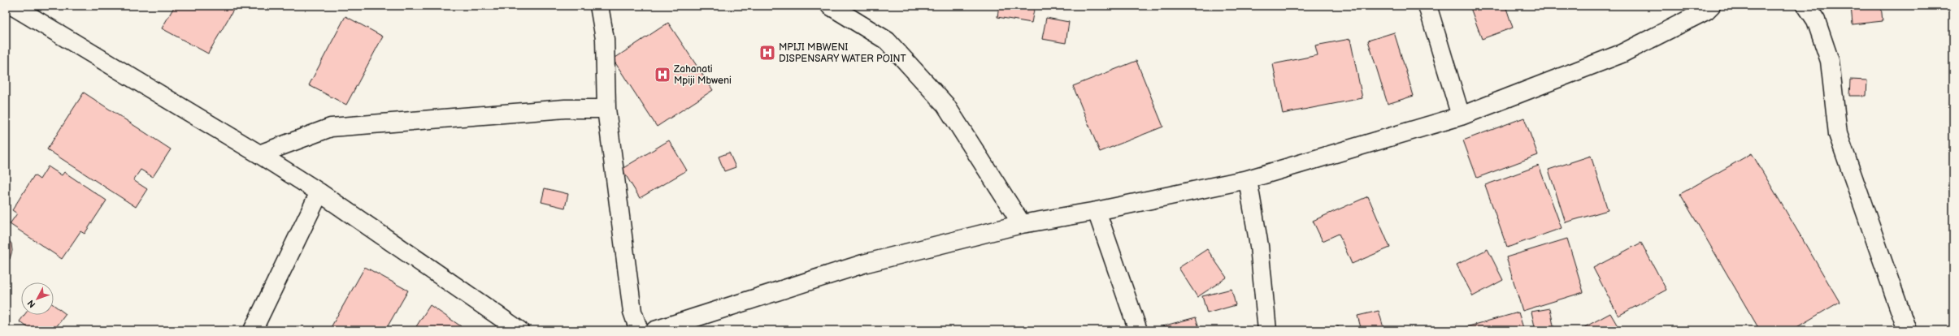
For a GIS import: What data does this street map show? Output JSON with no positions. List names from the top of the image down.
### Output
{
  "places": {
    "hospital": ["MPIJI MBWENI DISPENSARY WATER POINT", "Zahanati Mpiji Mbweni"]
  },
  "north": "bottom left"
}
